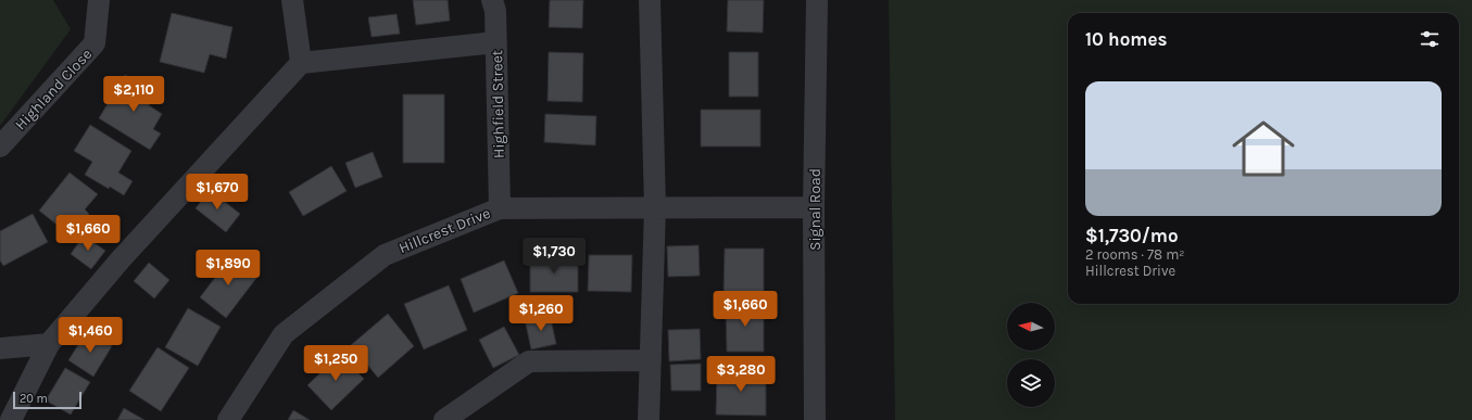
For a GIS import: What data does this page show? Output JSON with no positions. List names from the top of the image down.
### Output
{
  "streets": {
    "street": [
      "Highland Close",
      "Highfield Street",
      "Signal Road",
      "Hillcrest Drive"
    ]
  },
  "crossings": [
    ["Highfield Street", "Hillcrest Drive"],
    ["Signal Road", "Hillcrest Drive"]
  ],
  "scale_bar": "20 m",
  "north": "left",
  "page": {
    "heading": "10 homes",
    "list": [
      {
        "name": "$1,730/mo",
        "note": "2 rooms · 78 m² · Hillcrest Drive"
      }
    ],
    "price": [
      "$2,110",
      "$1,670",
      "$1,660",
      "$1,730",
      "$1,890",
      "$1,660",
      "$1,260",
      "$1,460",
      "$1,250",
      "$3,280"
    ],
    "scale": "20 m"
  }
}
